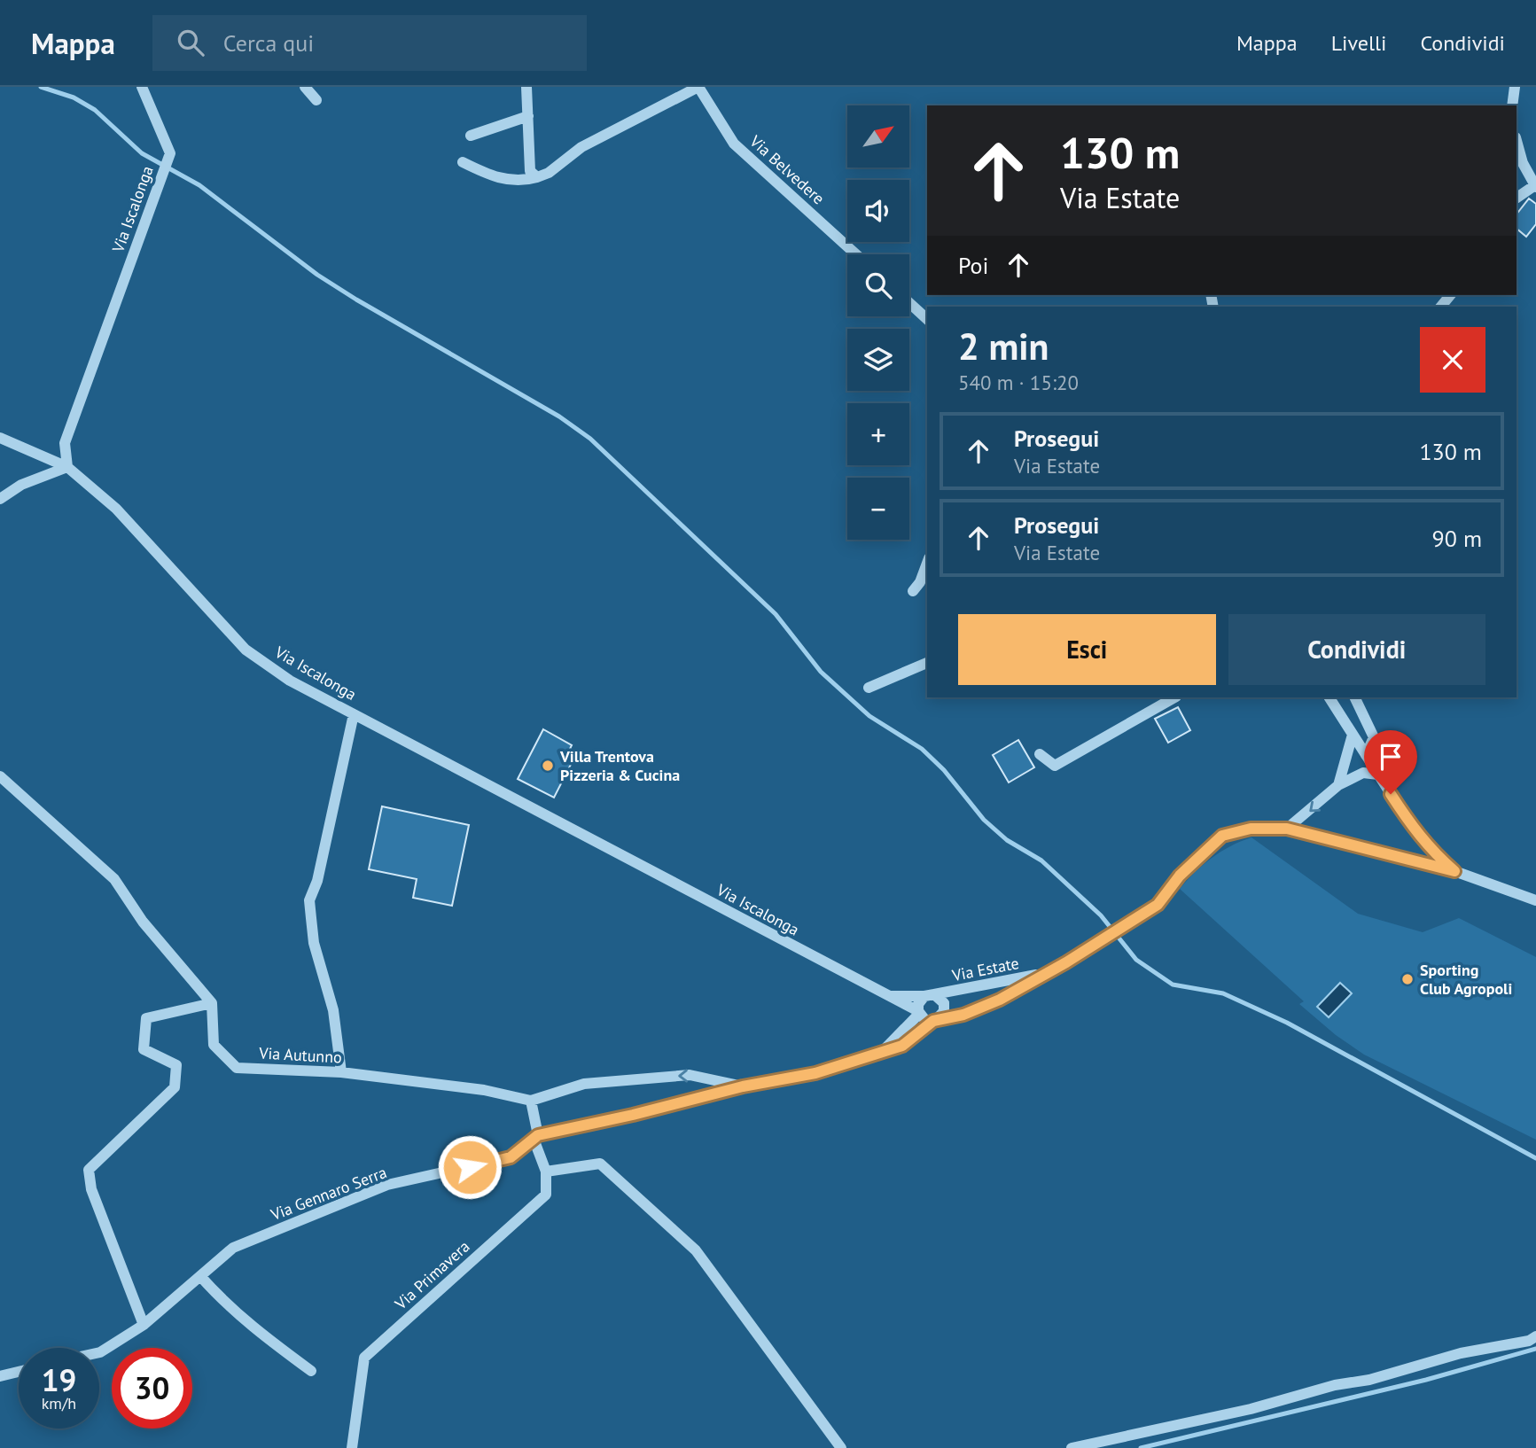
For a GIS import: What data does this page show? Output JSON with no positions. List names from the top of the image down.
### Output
{
  "streets": {
    "street": [
      "Via Belvedere",
      "Via Iscalonga",
      "Via Estate",
      "Via Autunno",
      "Via Gennaro Serra",
      "Via Primavera"
    ]
  },
  "crossings": [
    ["Via Iscalonga", "Via Estate"],
    ["Via Estate", "Via Gennaro Serra"]
  ],
  "places": ["Villa Trentova Pizzeria & Cucina", "Sporting Club Agropoli"],
  "north": "top right",
  "page": {
    "header": "Mappa",
    "search": "Cerca qui",
    "nav": ["Mappa", "Livelli", "Condividi"],
    "map_buttons": ["+", "−"],
    "turn": ["130 m", "Via Estate"],
    "then": "Poi",
    "heading": ["2 min", "540 m · 15:20"],
    "list": [
      {
        "name": "Prosegui",
        "note": "Via Estate",
        "value": "130 m"
      },
      {
        "name": "Prosegui",
        "note": "Via Estate",
        "value": "90 m"
      }
    ],
    "buttons": ["Esci", "Condividi"],
    "speed": "19 km/h",
    "limit": "30"
  }
}
